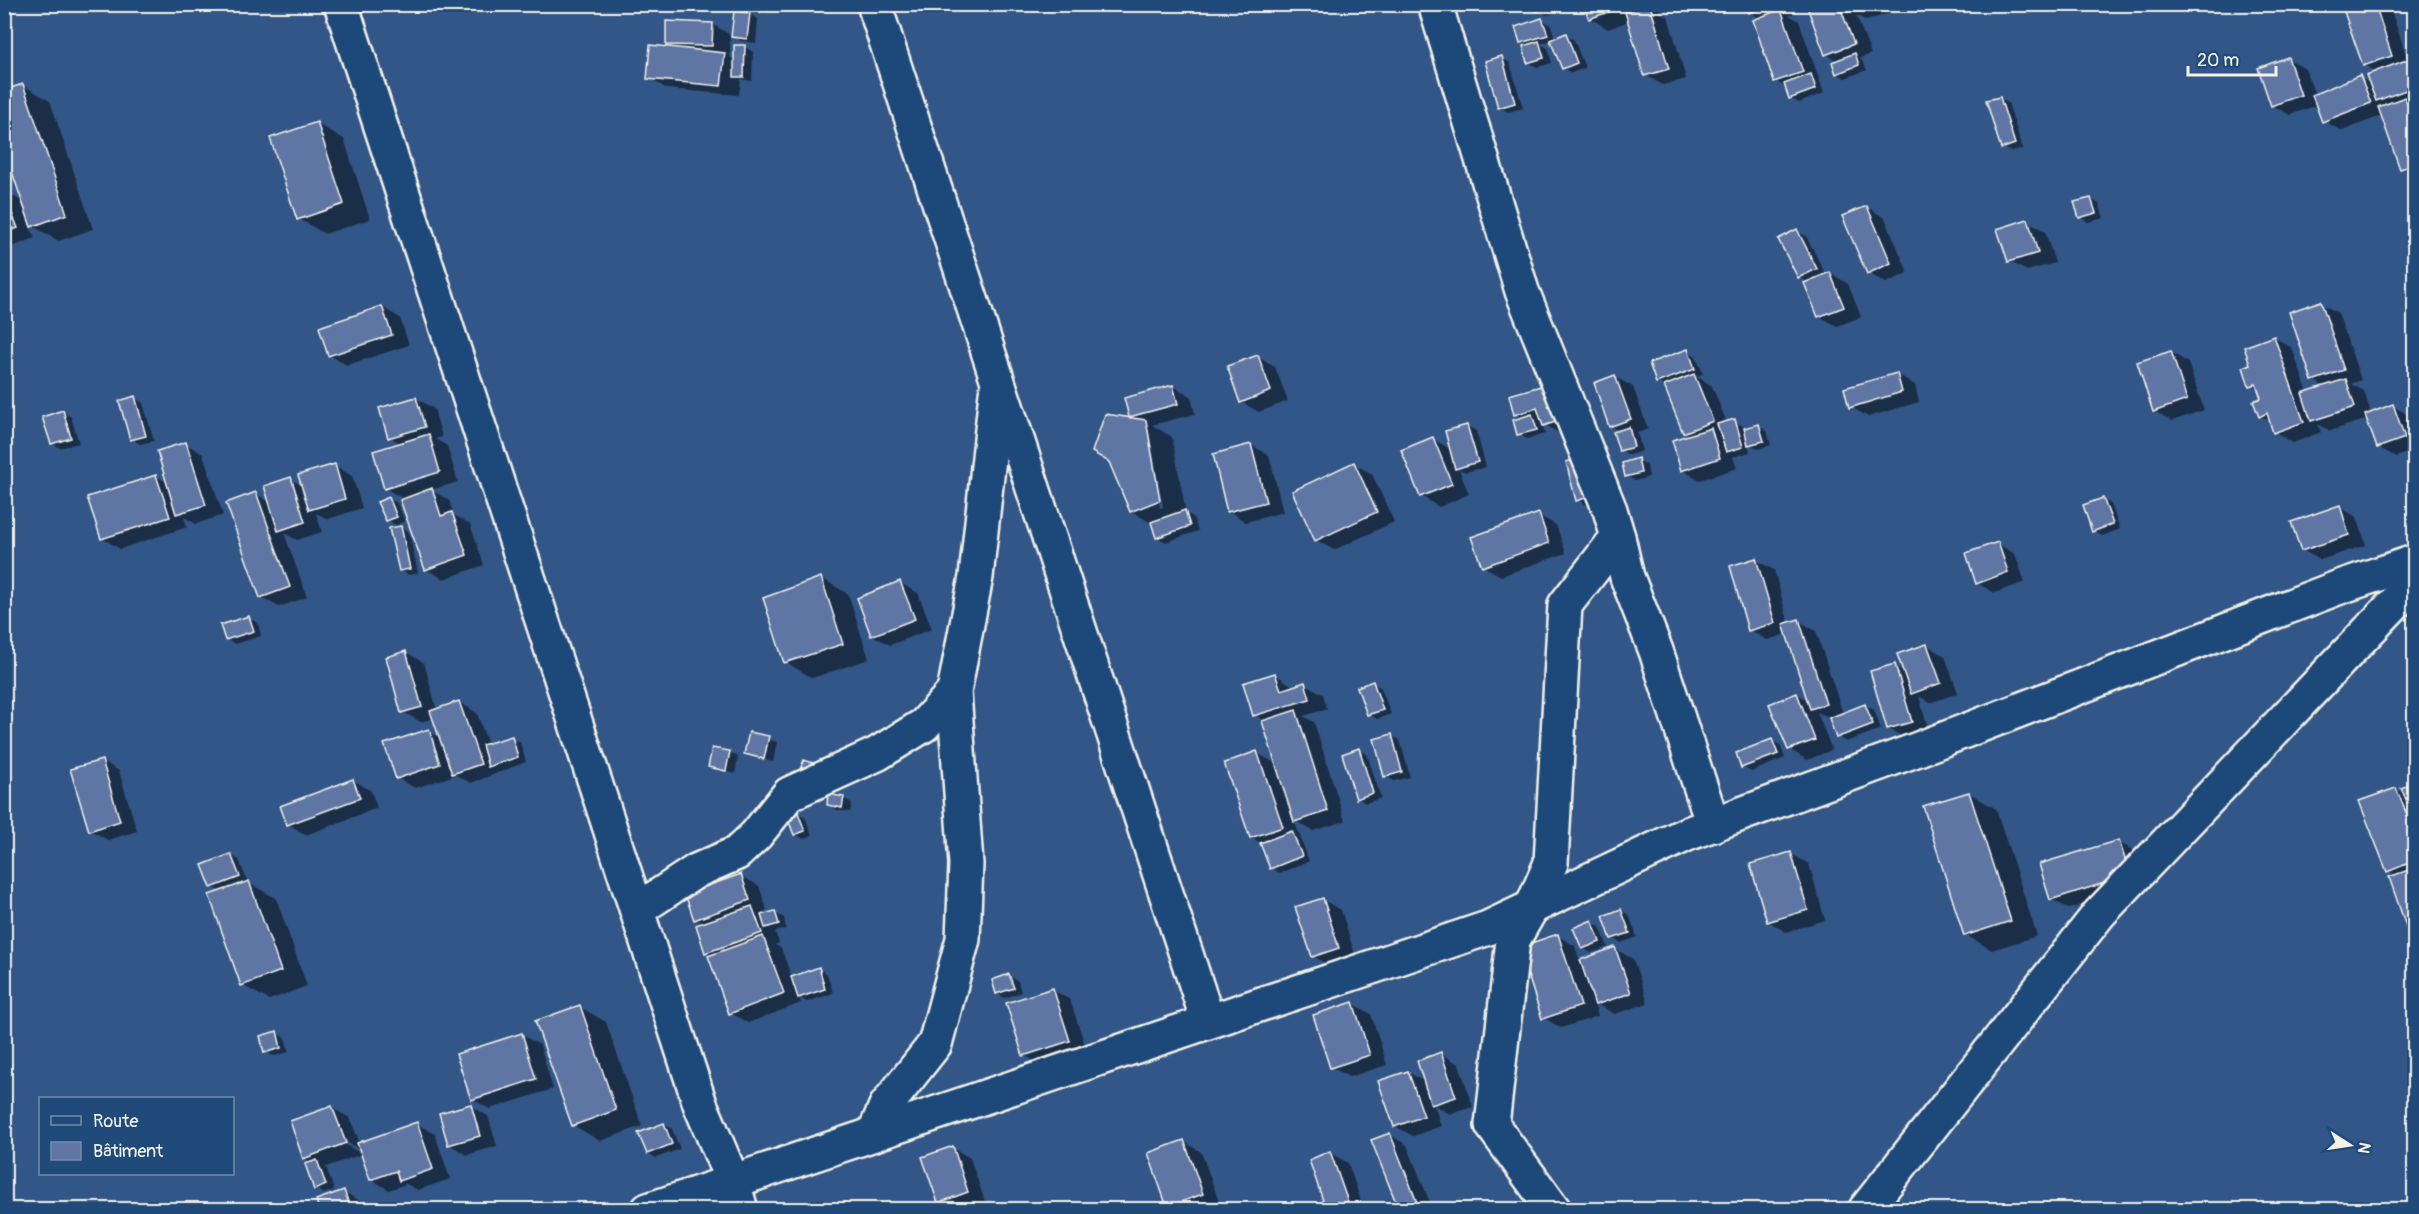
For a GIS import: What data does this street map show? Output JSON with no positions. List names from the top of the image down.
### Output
{
  "legend": ["Route", "Bâtiment"],
  "scale_bar": "20 m",
  "north": "right"
}
